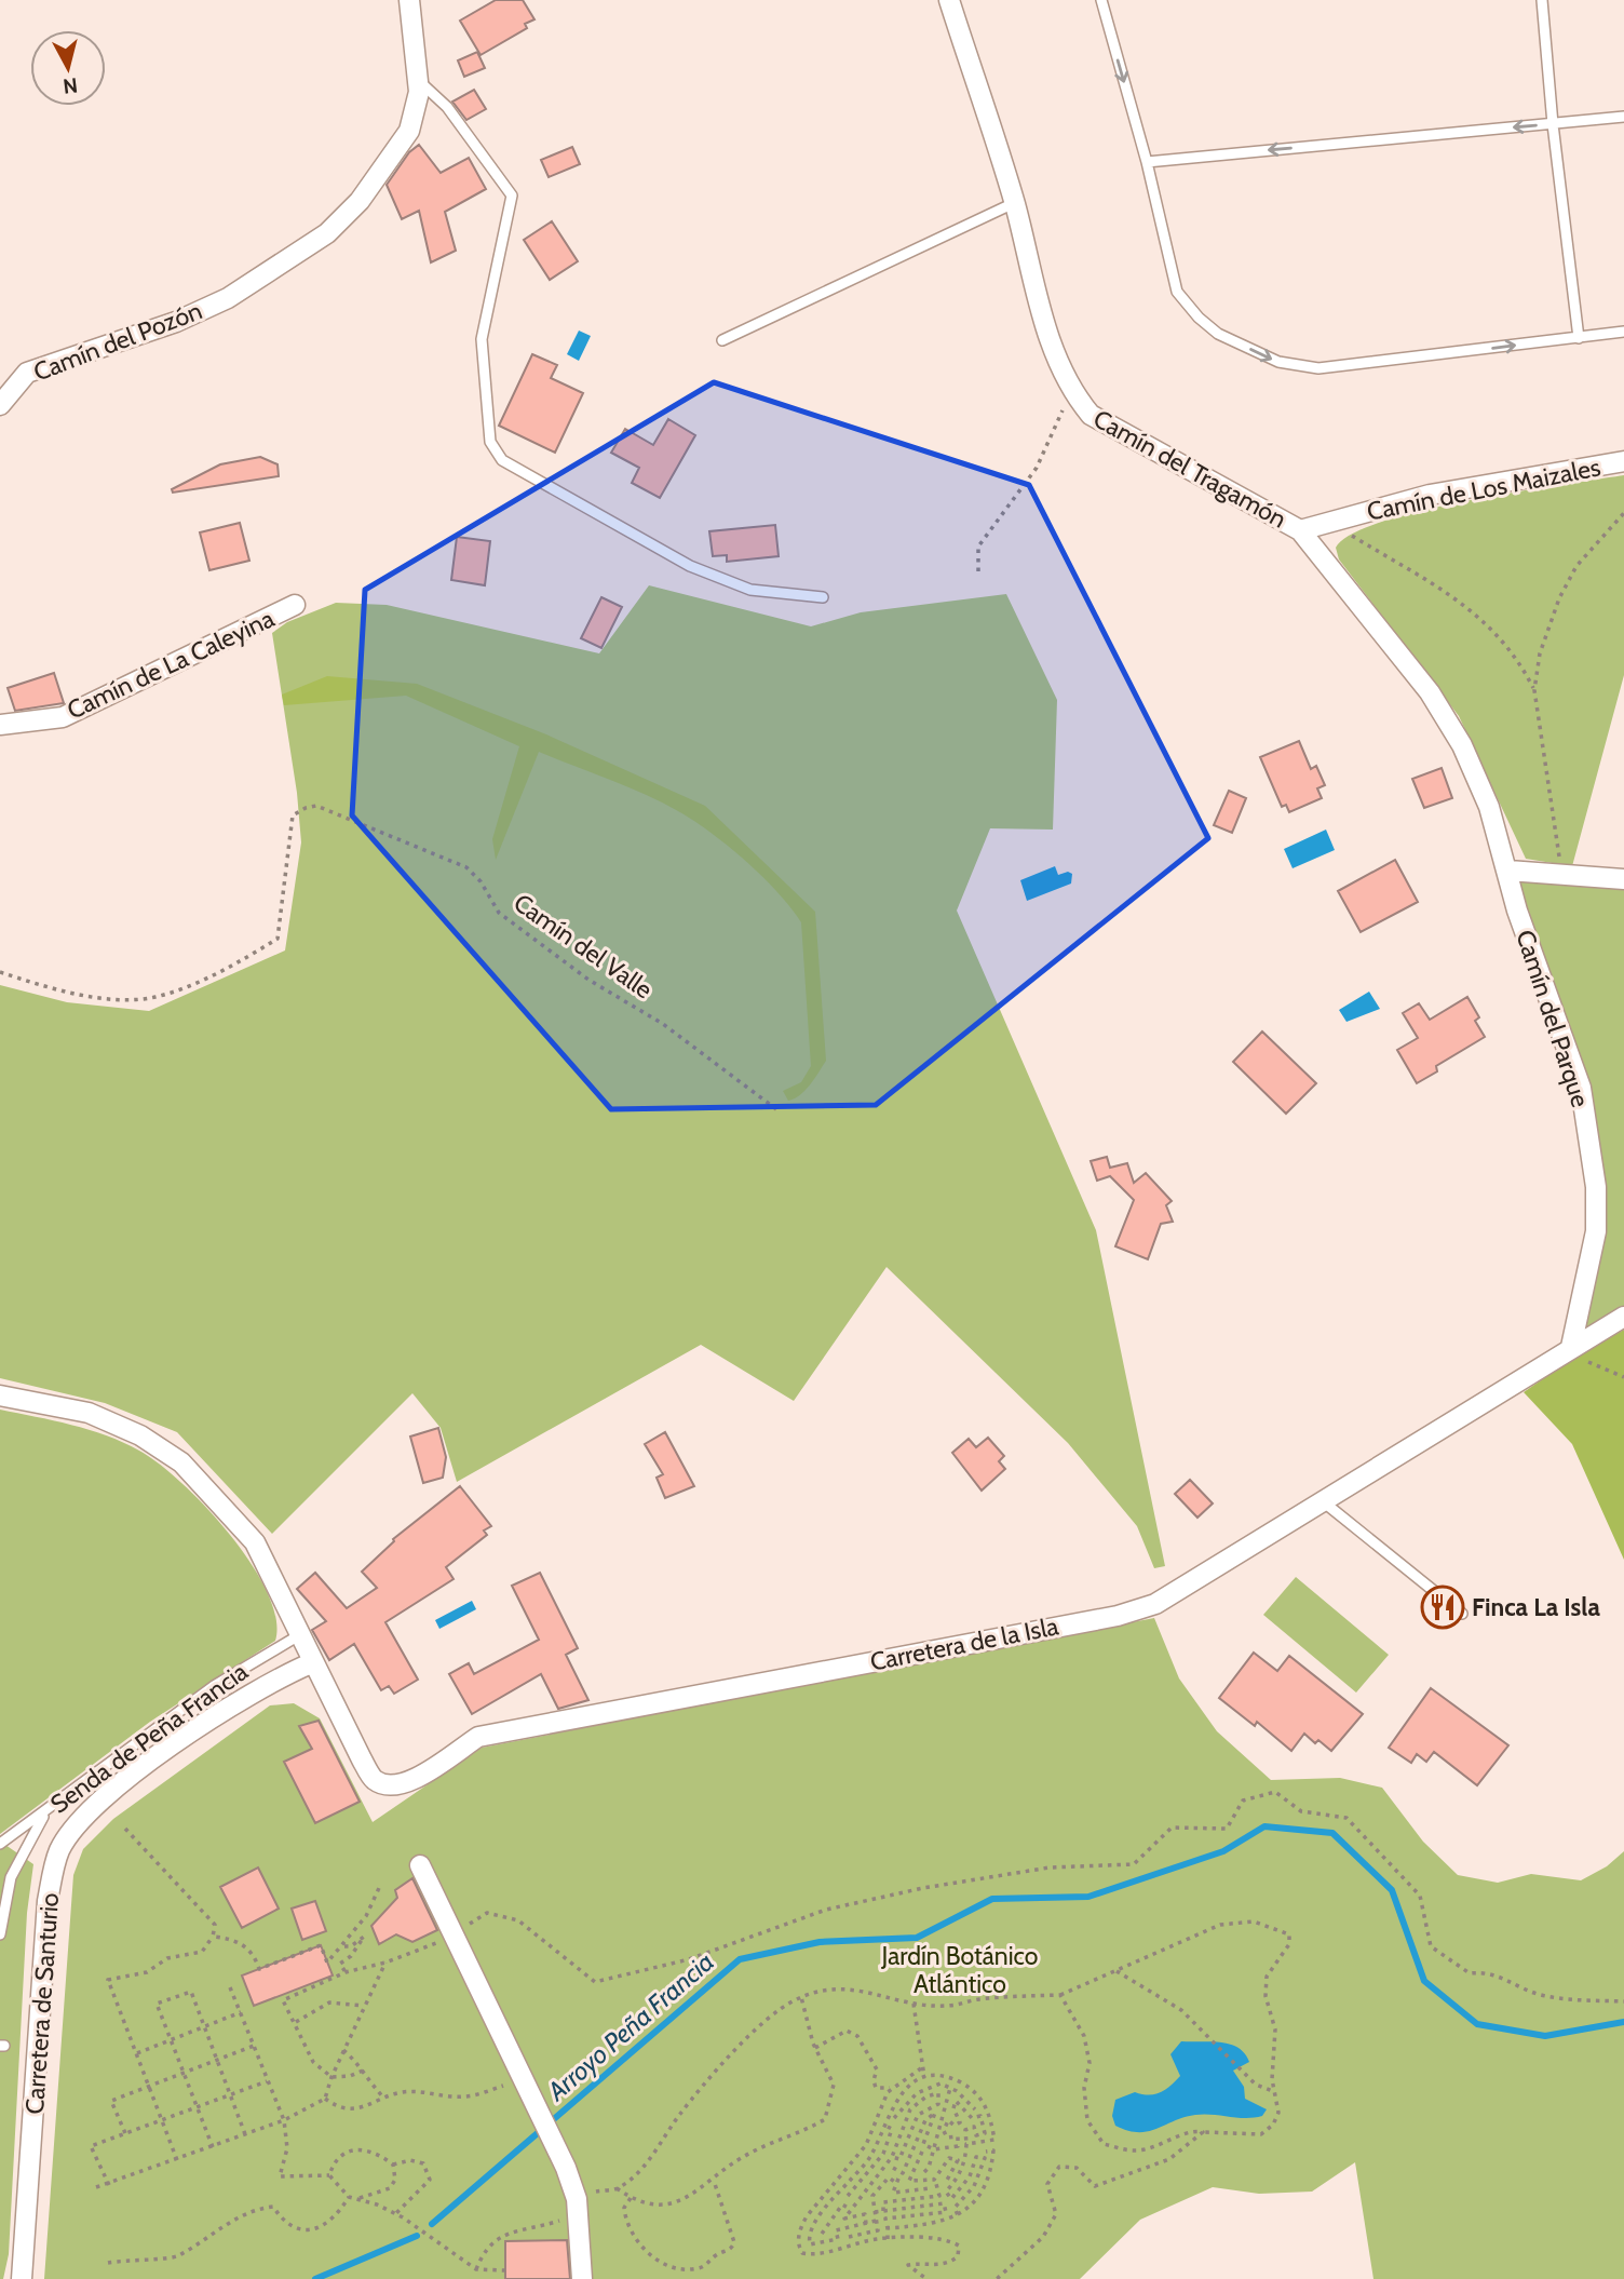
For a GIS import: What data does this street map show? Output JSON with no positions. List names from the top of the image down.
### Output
{
  "streets": {
    "street": [
      "Camín del Pozón",
      "Camín del Tragamón",
      "Camín de Los Maizales",
      "Camín de La Caleyina",
      "Camín del Parque",
      "Carretera de la Isla",
      "Carretera de Santurio"
    ],
    "lane": ["Senda de Peña Francia"],
    "path": ["Camín del Valle"]
  },
  "crossings": [
    ["Camín del Tragamón", "Camín de Los Maizales"],
    ["Camín del Tragamón", "Camín del Parque"],
    ["Camín del Parque", "Carretera de la Isla"],
    ["Carretera de la Isla", "Carretera de Santurio"]
  ],
  "water": ["Arroyo Peña Francia"],
  "parks": ["Jardín Botánico Atlántico"],
  "places": {
    "restaurant": ["Finca La Isla"]
  },
  "north": "bottom"
}
